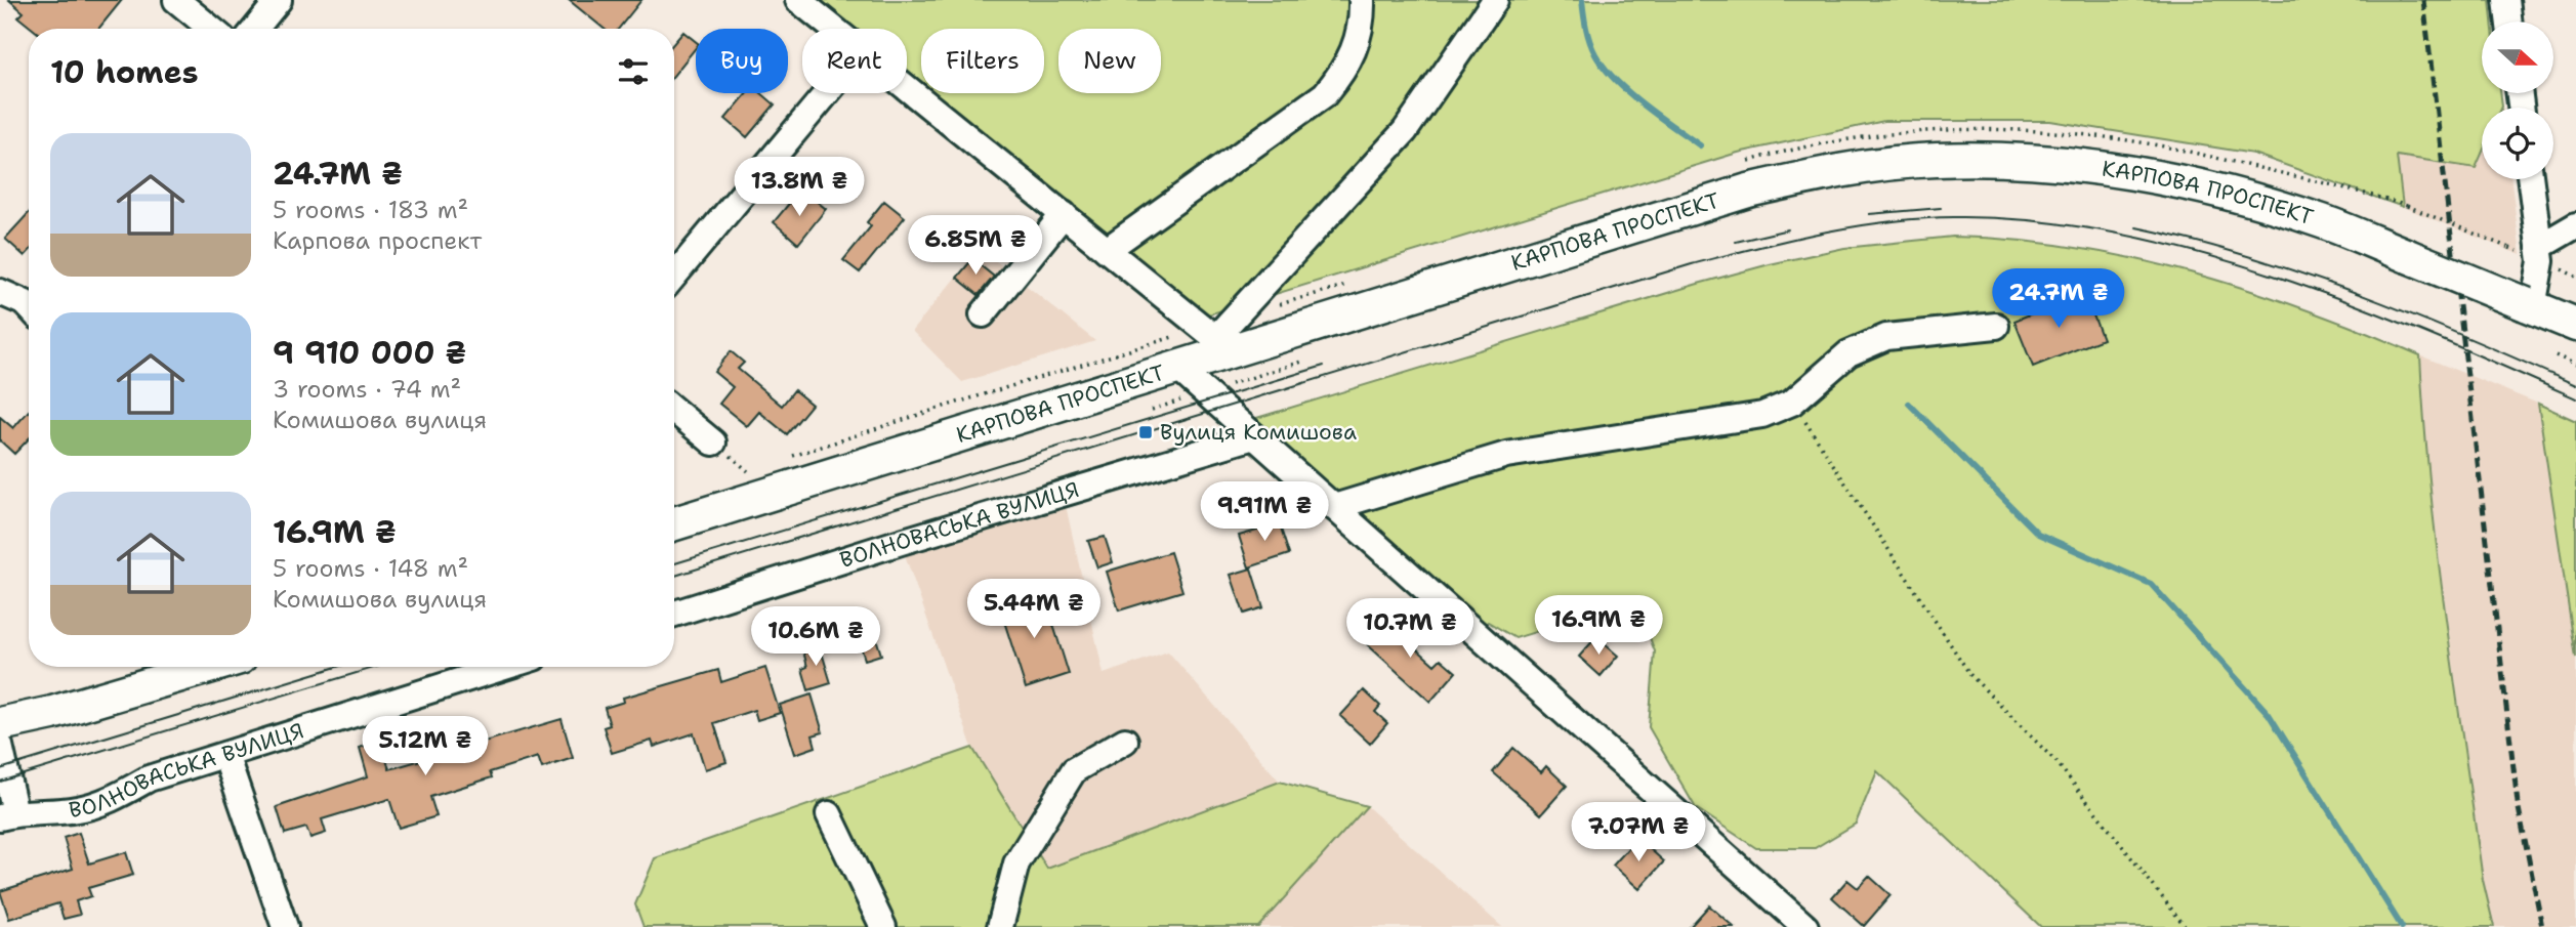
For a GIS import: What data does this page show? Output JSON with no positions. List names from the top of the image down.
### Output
{
  "streets": {
    "main road": ["КАРПОВА ПРОСПЕКТ"],
    "street": ["ВОЛНОВАСЬКА ВУЛИЦЯ"]
  },
  "places": {
    "transit": ["Вулиця Комишова"]
  },
  "north": "right",
  "page": {
    "chip": [
      "Buy",
      "Rent",
      "Filters",
      "New"
    ],
    "heading": "10 homes",
    "list": [
      {
        "name": "24.7M ₴",
        "note": "5 rooms · 183 m² · Карпова проспект"
      },
      {
        "name": "9 910 000 ₴",
        "note": "3 rooms · 74 m² · Комишова вулиця"
      },
      {
        "name": "16.9M ₴",
        "note": "5 rooms · 148 m² · Комишова вулиця"
      }
    ],
    "price": [
      "13.8M ₴",
      "6.85M ₴",
      "24.7M ₴",
      "9.91M ₴",
      "5.44M ₴",
      "16.9M ₴",
      "10.7M ₴",
      "10.6M ₴",
      "5.12M ₴",
      "7.07M ₴"
    ]
  }
}
